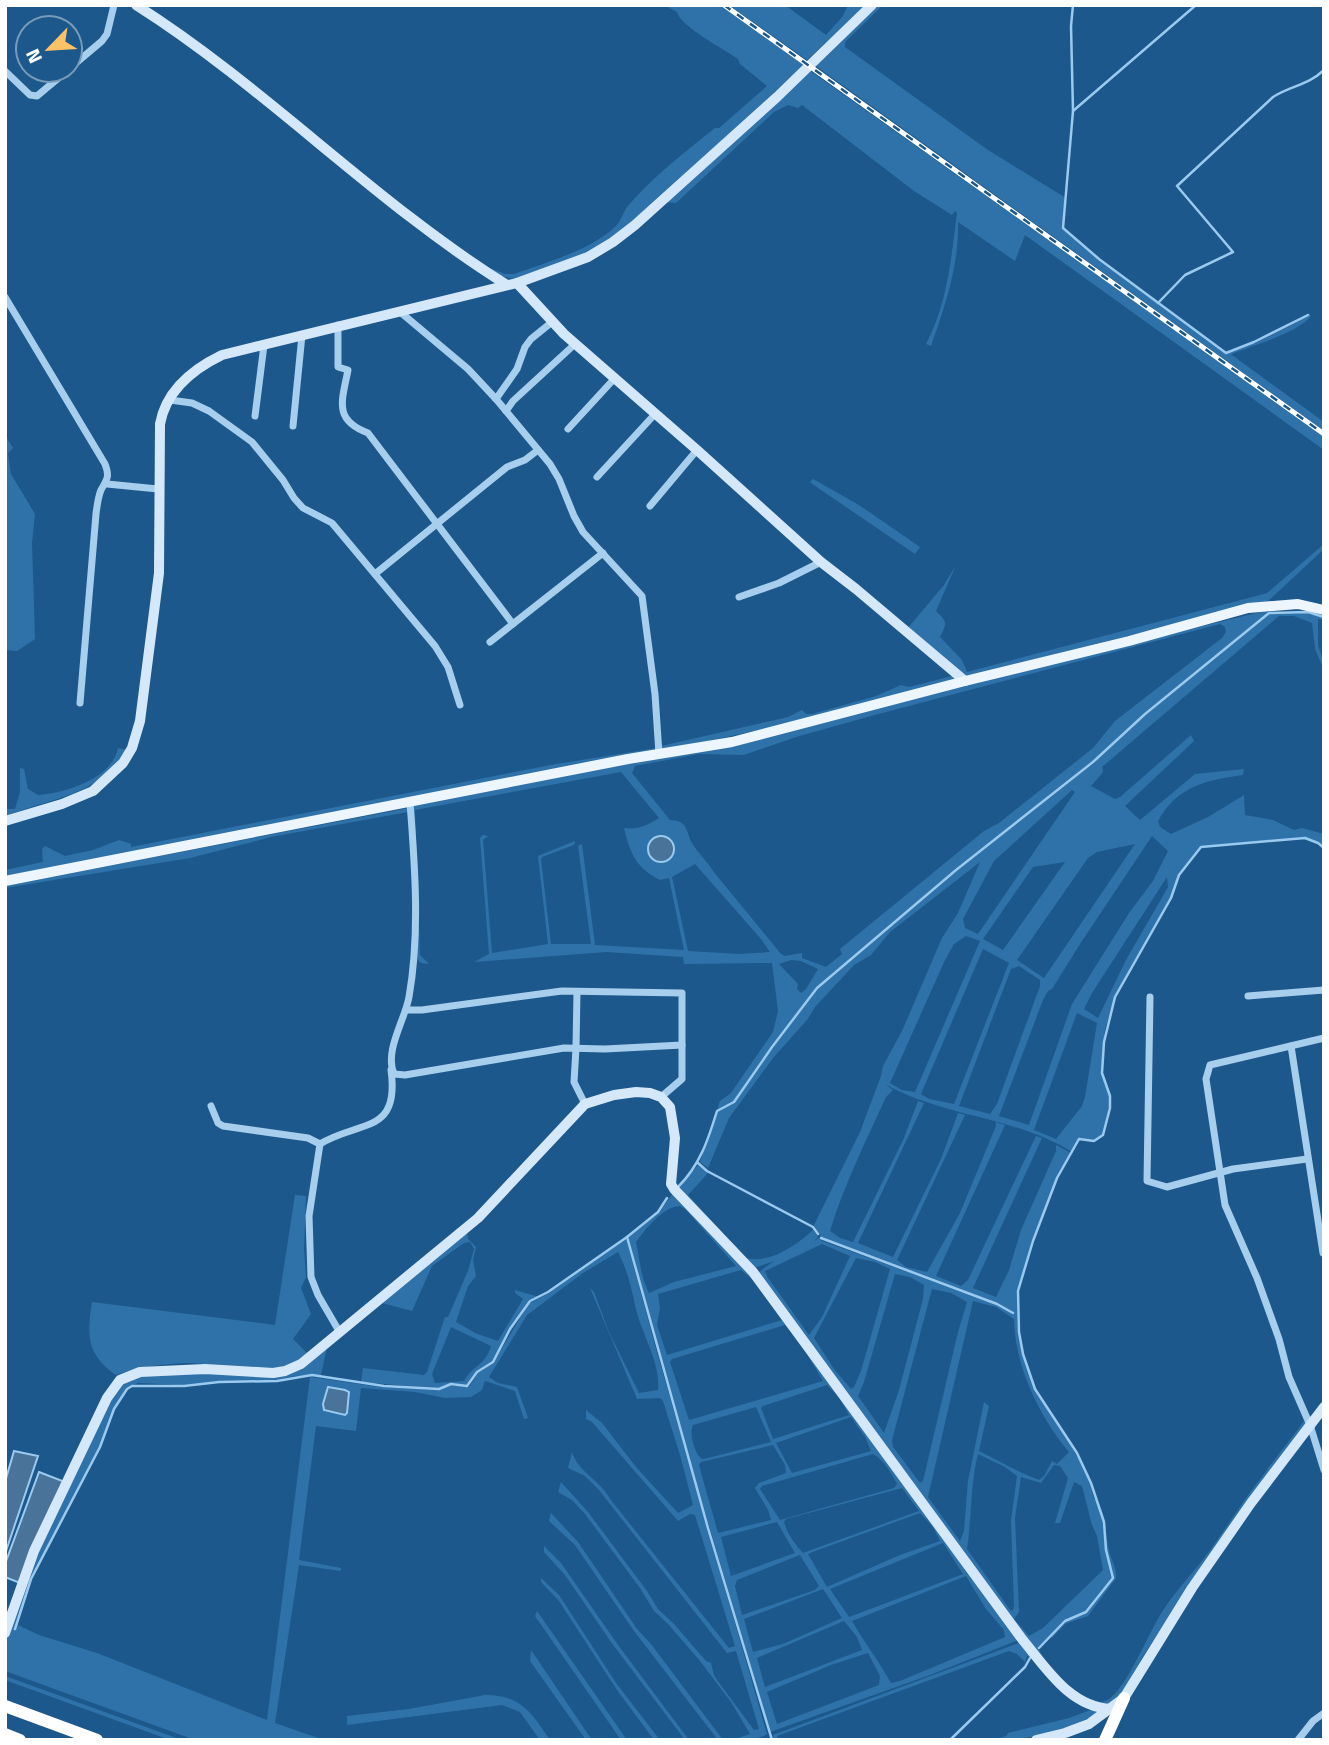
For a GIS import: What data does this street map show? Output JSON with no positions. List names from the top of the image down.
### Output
{
  "north": "bottom left"
}
